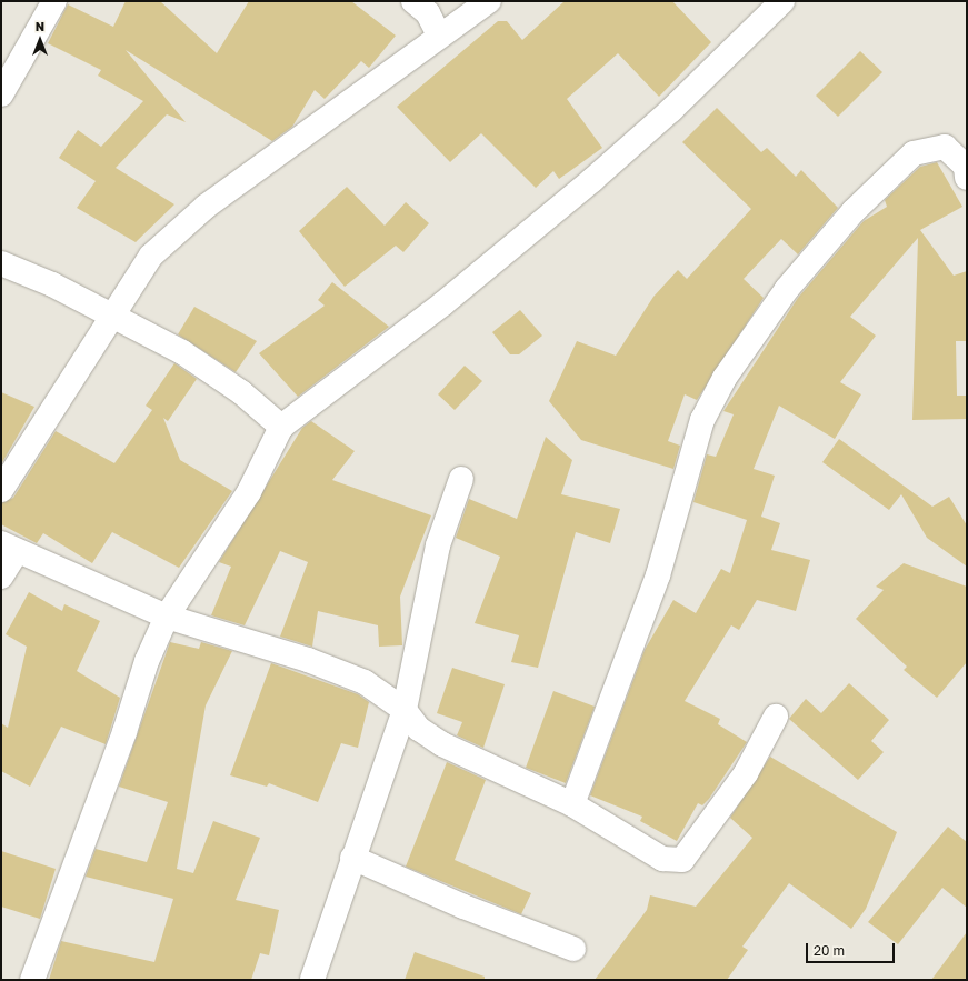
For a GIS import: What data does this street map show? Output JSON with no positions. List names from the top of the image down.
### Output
{
  "scale_bar": "20 m",
  "north": "top"
}
